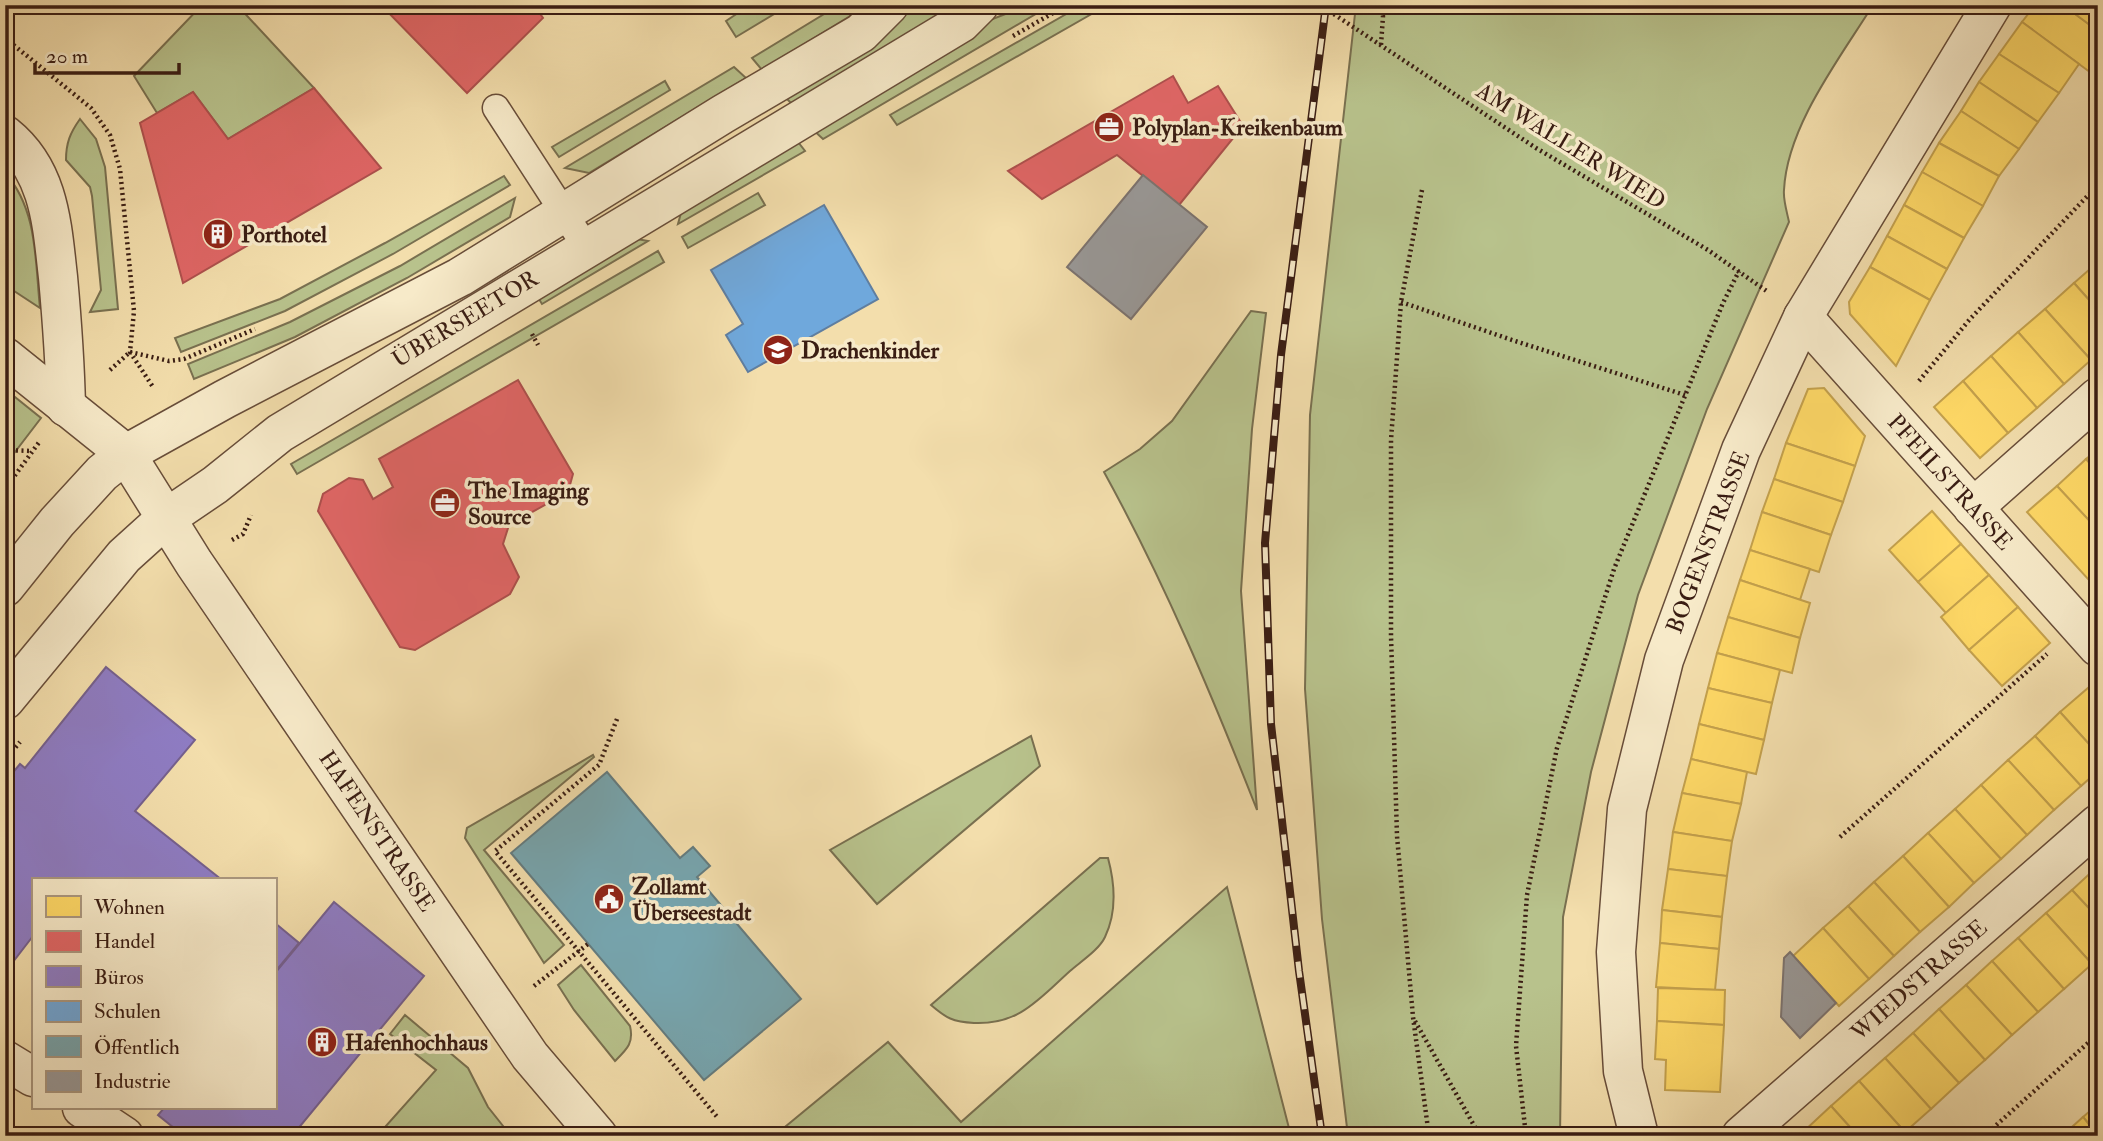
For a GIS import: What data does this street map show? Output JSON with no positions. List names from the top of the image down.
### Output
{
  "streets": {
    "street": [
      "ÜBERSEETOR",
      "PFEILSTRASSE",
      "BOGENSTRASSE",
      "HAFENSTRASSE",
      "WIEDSTRASSE"
    ],
    "path": ["AM WALLER WIED"]
  },
  "crossings": [
    ["AM WALLER WIED", "PFEILSTRASSE"],
    ["AM WALLER WIED", "BOGENSTRASSE"],
    ["ÜBERSEETOR", "HAFENSTRASSE"],
    ["PFEILSTRASSE", "BOGENSTRASSE"]
  ],
  "places": {
    "office": ["Polyplan-Kreikenbaum", "The Imaging Source"],
    "building": ["Porthotel", "Hafenhochhaus"],
    "school or university": ["Drachenkinder"],
    "public building": ["Zollamt Überseestadt"]
  },
  "legend": [
    "Wohnen",
    "Handel",
    "Büros",
    "Schulen",
    "Öffentlich",
    "Industrie"
  ],
  "scale_bar": "20 m"
}
